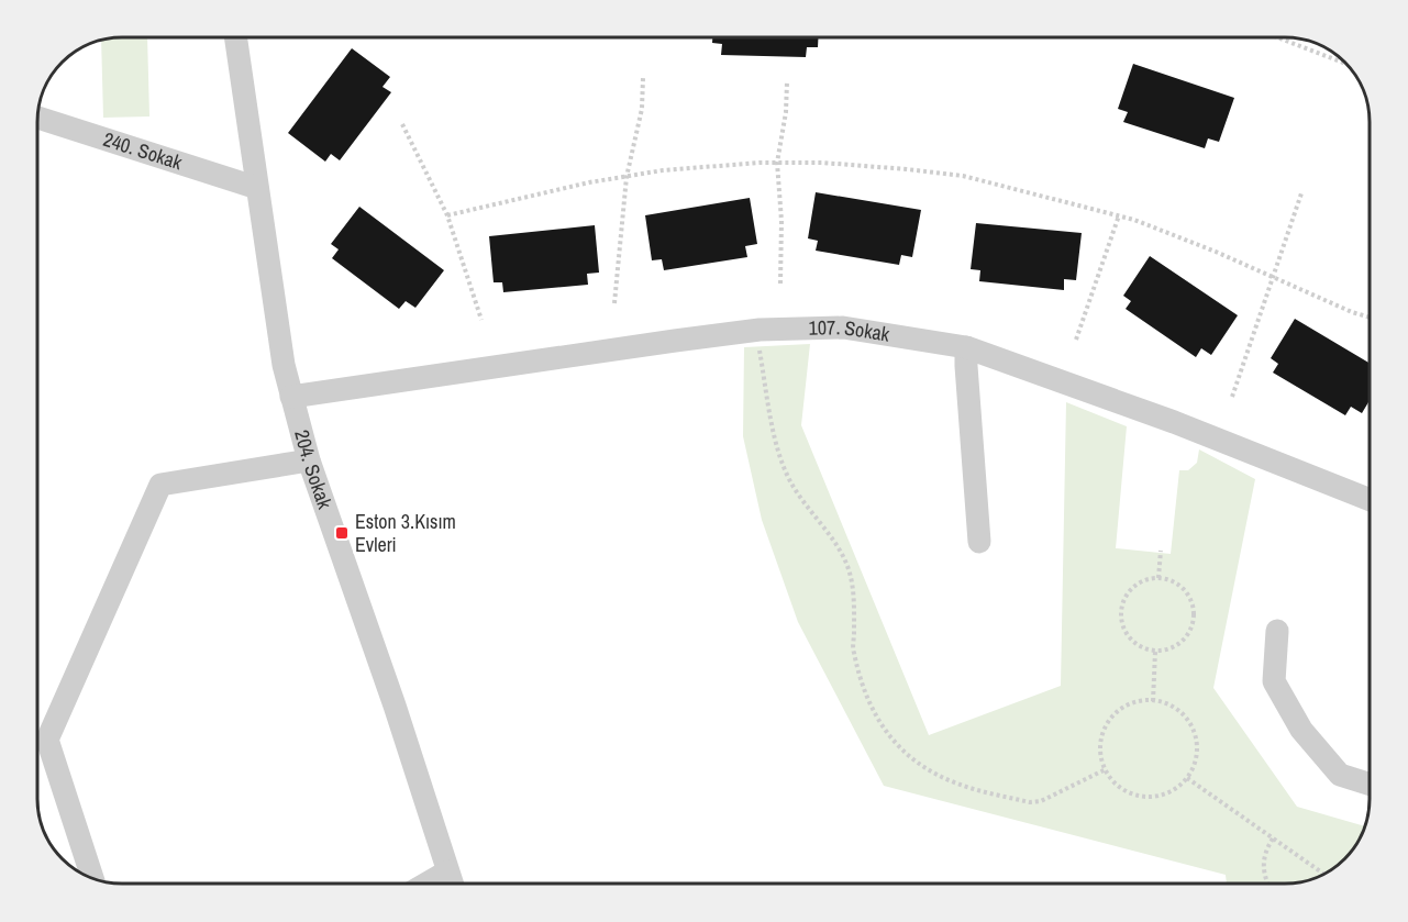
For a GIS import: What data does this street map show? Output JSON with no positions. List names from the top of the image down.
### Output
{
  "streets": {
    "street": ["240. Sokak", "107. Sokak", "204. Sokak"]
  },
  "crossings": [
    ["240. Sokak", "204. Sokak"],
    ["107. Sokak", "204. Sokak"]
  ],
  "places": {
    "transit": ["Eston 3.Kısım Evleri"]
  }
}
